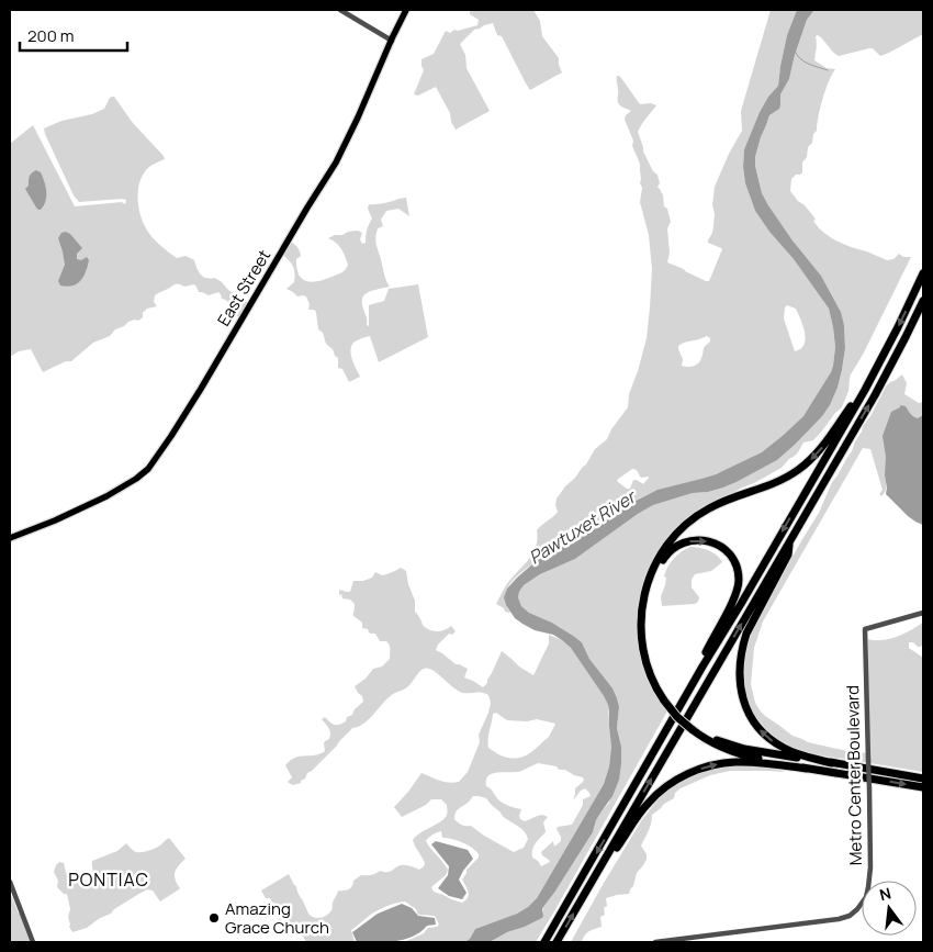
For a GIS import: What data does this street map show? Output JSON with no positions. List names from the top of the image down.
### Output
{
  "streets": {
    "main road": ["East Street"],
    "street": ["Metro Center Boulevard"]
  },
  "districts": ["PONTIAC"],
  "water": ["Pawtuxet River"],
  "places": ["Amazing Grace Church"],
  "scale_bar": "200 m",
  "north": "top"
}
